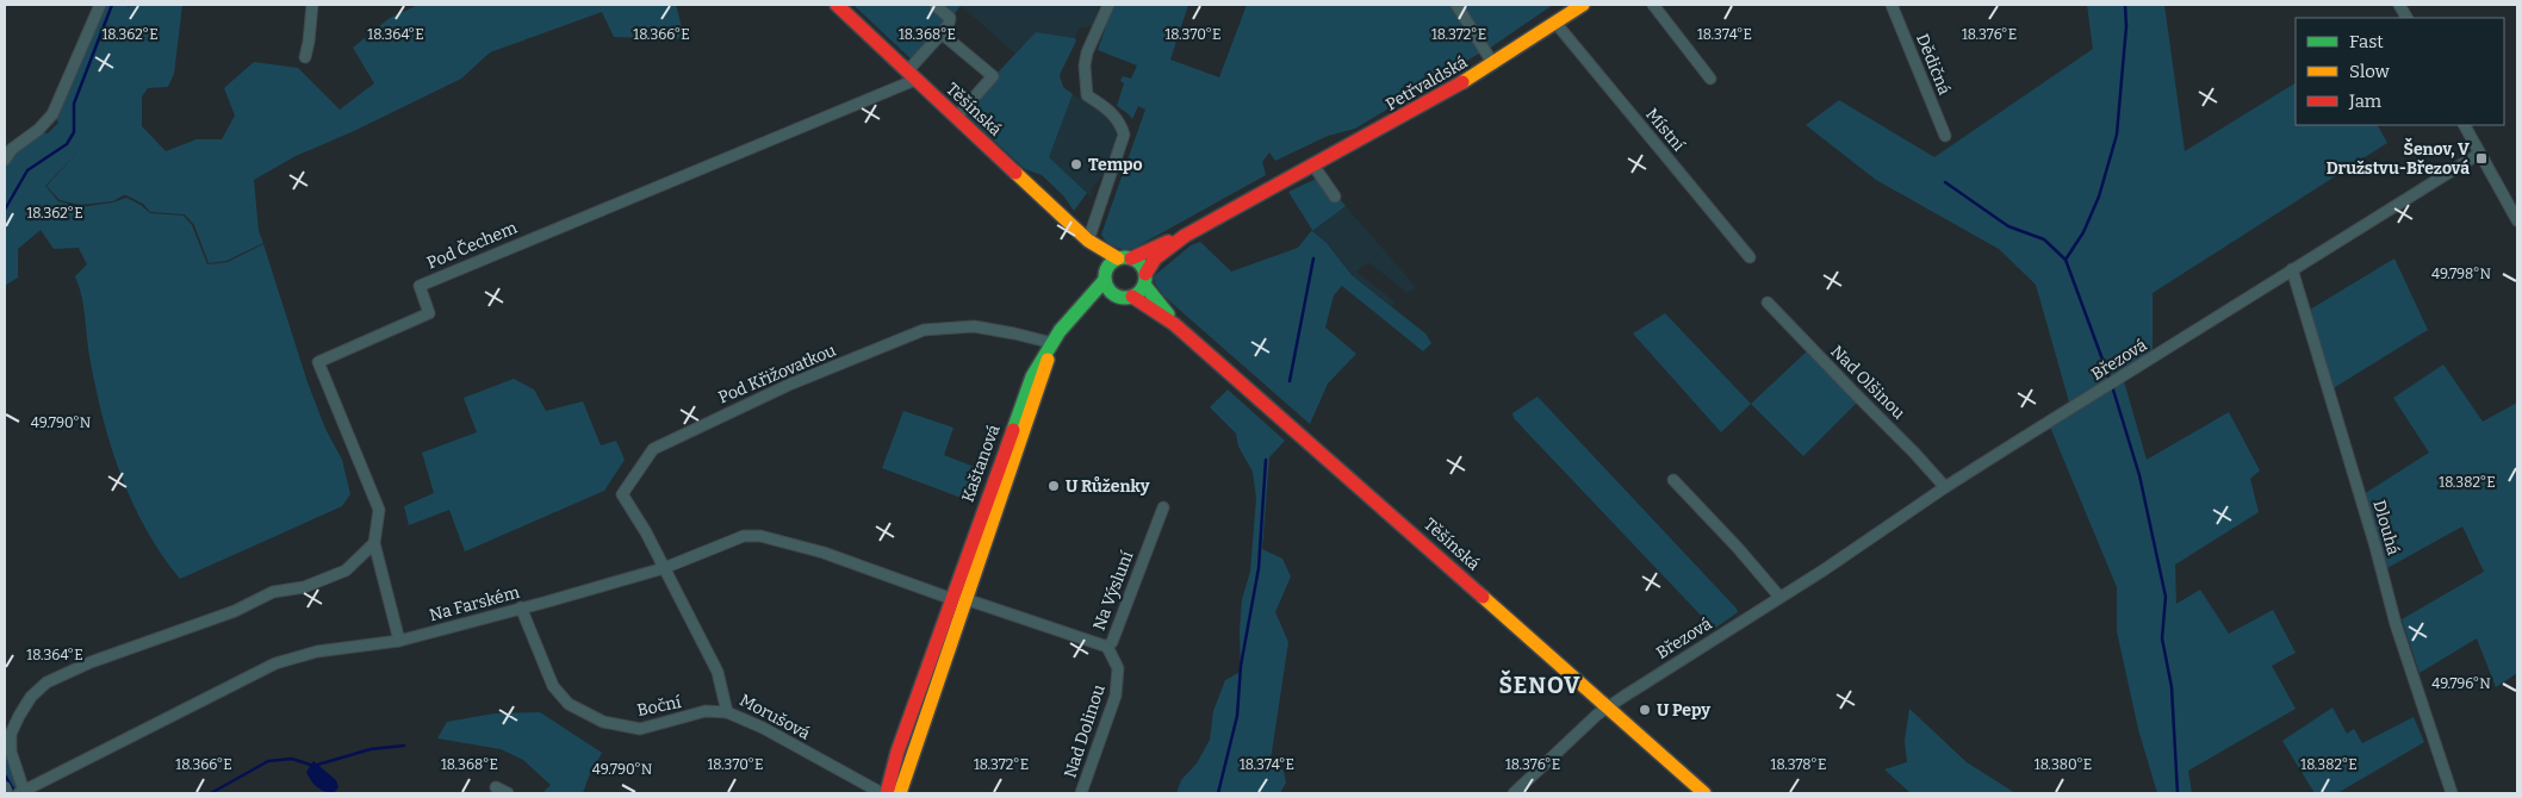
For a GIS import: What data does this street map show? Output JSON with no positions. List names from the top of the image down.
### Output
{
  "streets": {
    "main road": ["Petřvaldská", "Těšínská", "Kaštanová"],
    "street": [
      "Dědičná",
      "Místní",
      "Pod Čechem",
      "Březová",
      "Pod Křižovatkou",
      "Nad Olšinou",
      "Dlouhá",
      "Na Výsluní",
      "Na Farském",
      "Boční",
      "Morušová",
      "Nad Dolinou"
    ]
  },
  "crossings": [
    ["Petřvaldská", "Těšínská"],
    ["Petřvaldská", "Místní"],
    ["Petřvaldská", "Kaštanová"],
    ["Těšínská", "Pod Čechem"],
    ["Těšínská", "Březová"],
    ["Těšínská", "Kaštanová"],
    ["Pod Čechem", "Na Farském"],
    ["Březová", "Nad Olšinou"],
    ["Březová", "Dlouhá"],
    ["Pod Křižovatkou", "Kaštanová"],
    ["Pod Křižovatkou", "Na Farském"],
    ["Pod Křižovatkou", "Morušová"],
    ["Kaštanová", "Na Výsluní"],
    ["Kaštanová", "Na Farském"],
    ["Na Výsluní", "Na Farském"],
    ["Na Výsluní", "Nad Dolinou"],
    ["Na Farském", "Boční"],
    ["Na Farském", "Morušová"],
    ["Boční", "Morušová"]
  ],
  "districts": ["ŠENOV"],
  "places": {
    "transit": ["Šenov, V Družstvu-Březová"],
    "other": ["Tempo", "U Růženky", "U Pepy"]
  },
  "legend": ["Fast", "Slow", "Jam"],
  "coordinates": [
    "18.362°E",
    "18.364°E",
    "18.366°E",
    "18.368°E",
    "18.370°E",
    "18.372°E",
    "18.374°E",
    "18.376°E",
    "49.798°N",
    "49.790°N",
    "18.382°E",
    "49.796°N",
    "18.378°E",
    "18.380°E"
  ]
}
